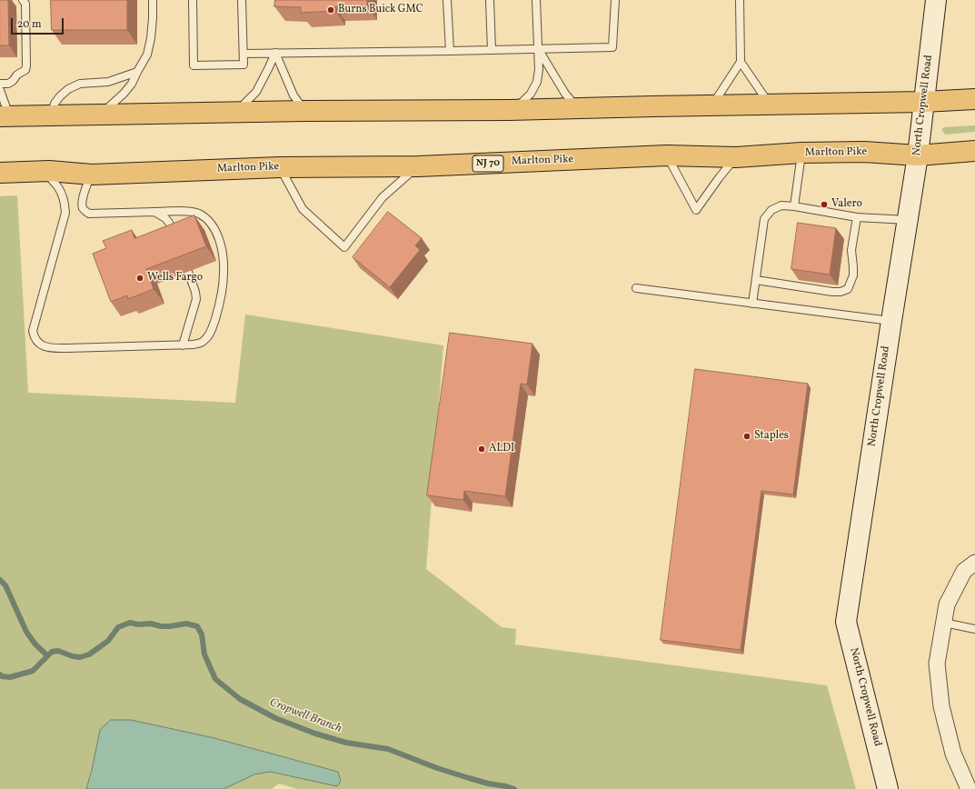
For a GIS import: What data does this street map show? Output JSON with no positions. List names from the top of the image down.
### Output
{
  "streets": {
    "highway": ["Marlton Pike", "NJ 70"],
    "street": ["North Cropwell Road"]
  },
  "crossings": [
    ["North Cropwell Road", "Marlton Pike"]
  ],
  "water": ["Cropwell Branch"],
  "places": [
    "Burns Buick GMC",
    "Valero",
    "Wells Fargo",
    "Staples",
    "ALDI"
  ],
  "scale_bar": "20 m"
}
